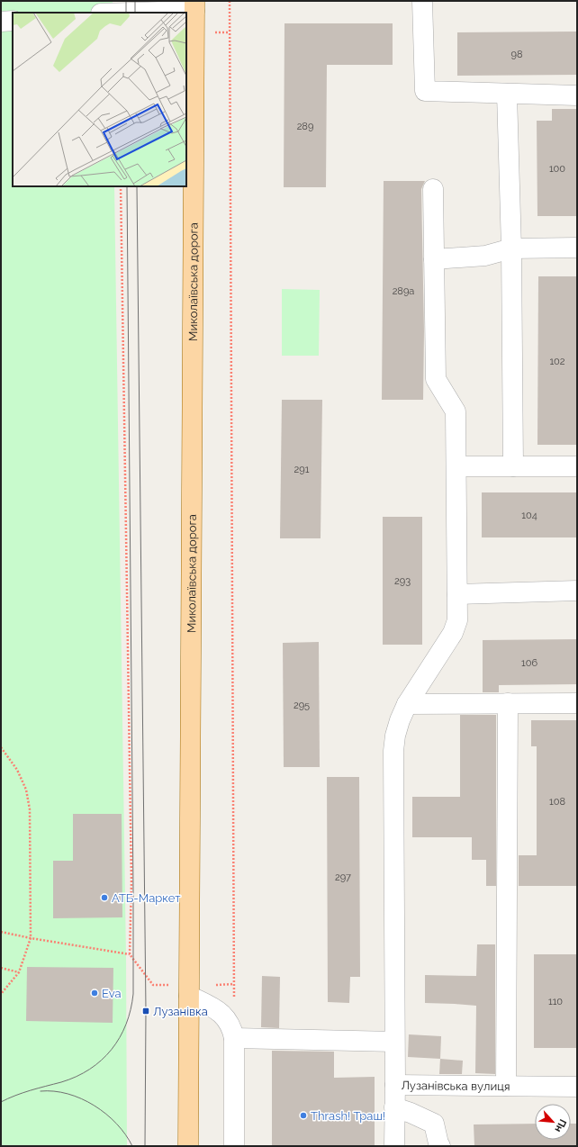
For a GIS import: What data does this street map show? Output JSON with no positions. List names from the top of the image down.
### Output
{
  "streets": {
    "main road": ["Миколаївська дорога"],
    "street": ["Лузанівська вулиця"]
  },
  "places": {
    "other": ["АТБ-Маркет", "Eva", "Thrash! Траш!"],
    "transit": ["Лузанівка"]
  },
  "house_numbers": [
    "98",
    "289",
    "100",
    "289а",
    "102",
    "291",
    "104",
    "293",
    "106",
    "295",
    "108",
    "297",
    "110"
  ],
  "north": "bottom right"
}
